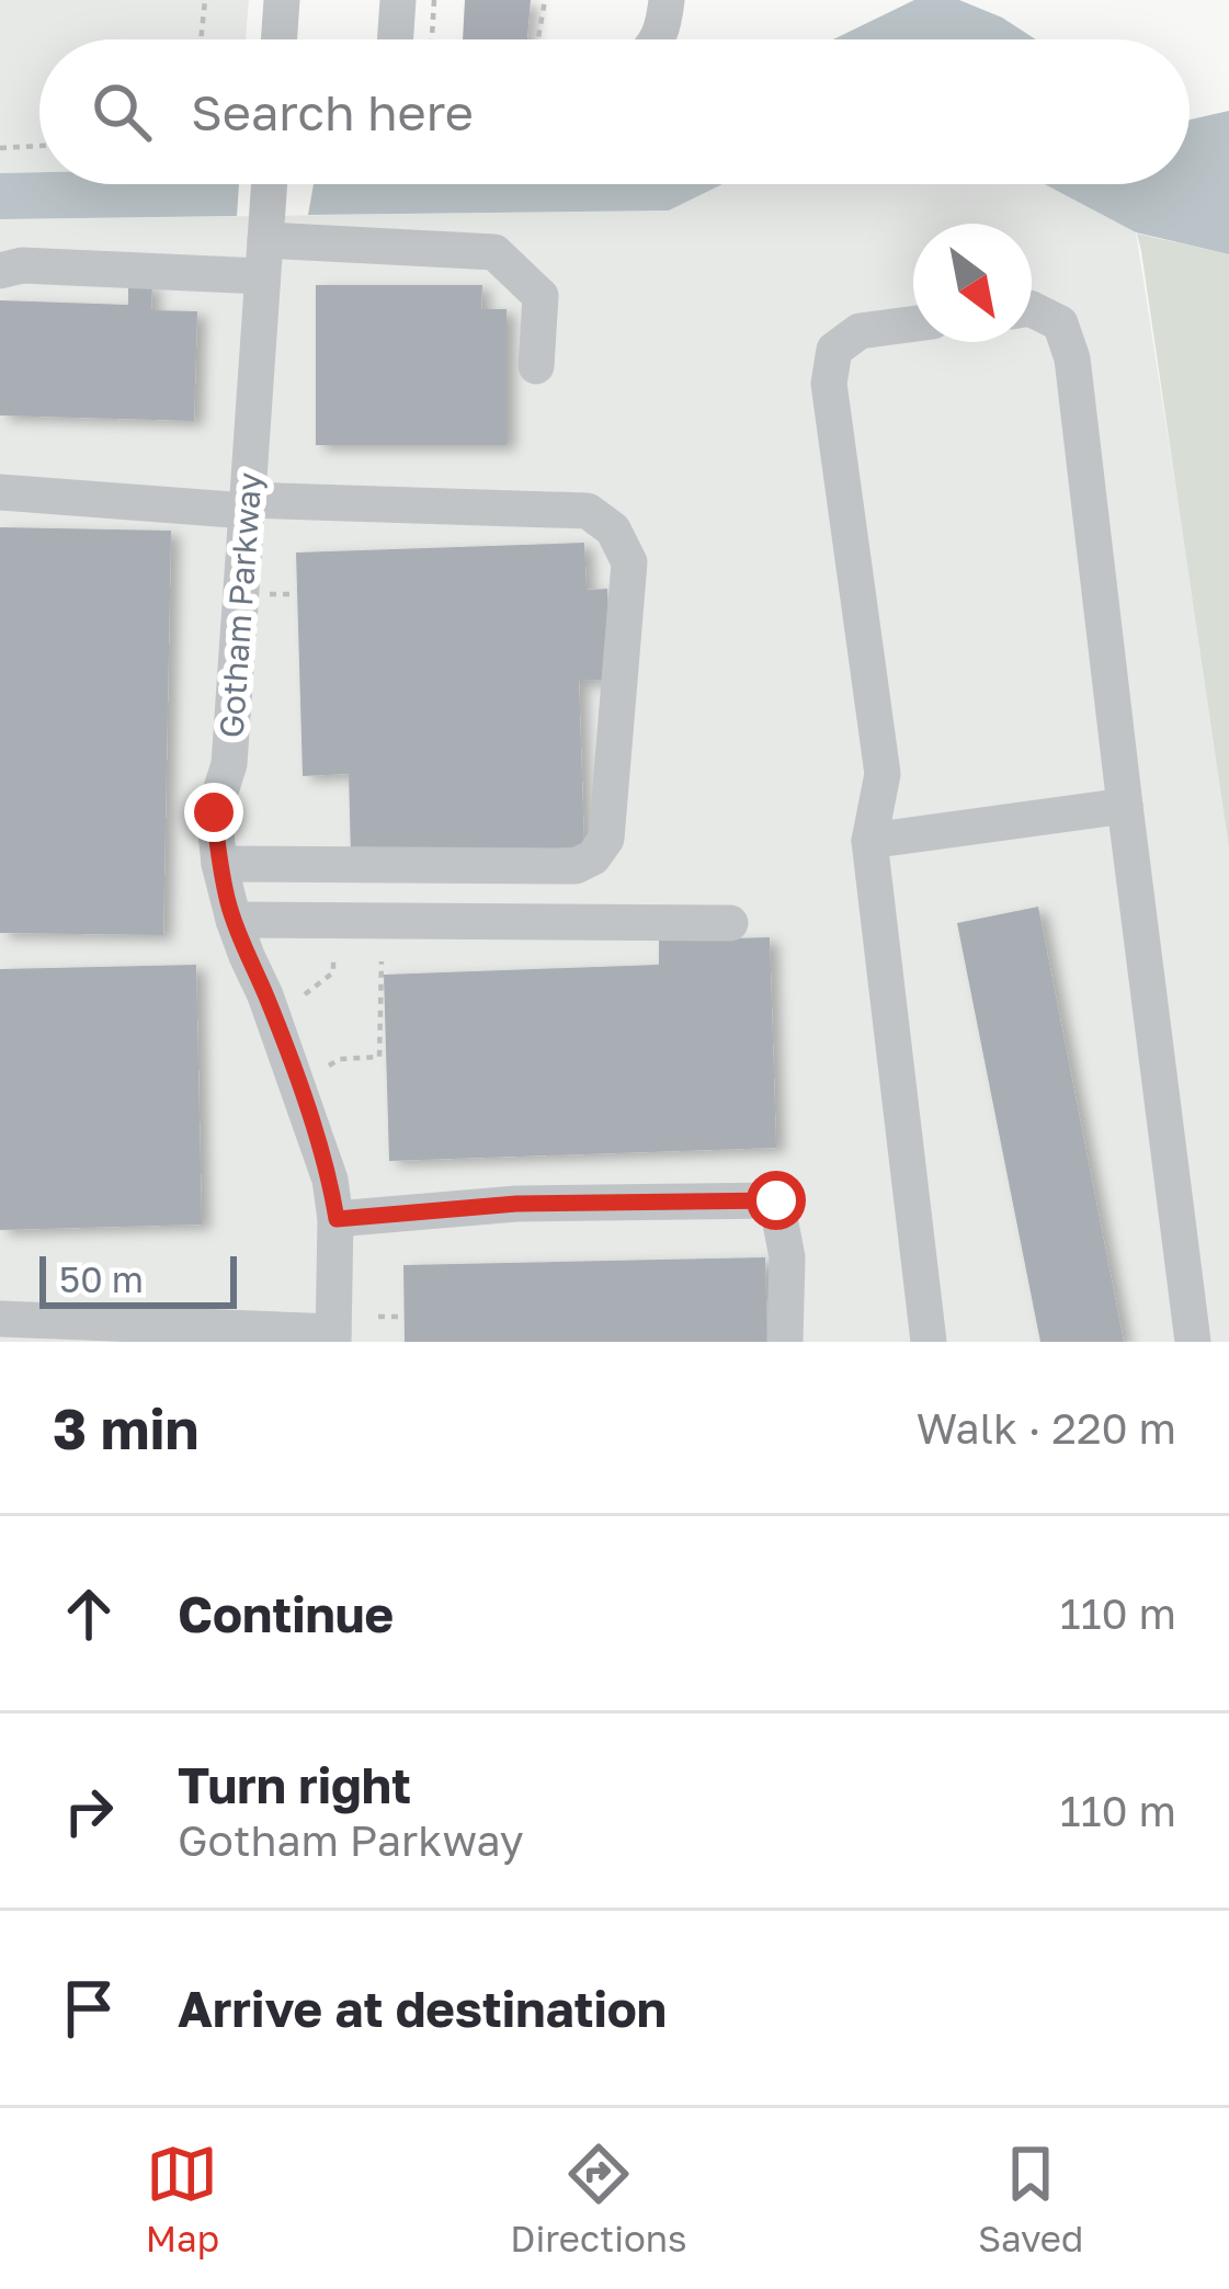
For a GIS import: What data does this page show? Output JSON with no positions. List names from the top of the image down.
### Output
{
  "streets": {
    "street": ["Gotham Parkway"]
  },
  "scale_bar": "50 m",
  "north": "bottom right",
  "page": {
    "search": "Search here",
    "scale": "50 m",
    "heading": ["3 min", "Walk · 220 m"],
    "list": [
      ["Continue", "110 m"],
      ["Turn right", "Gotham Parkway", "110 m"],
      "Arrive at destination"
    ],
    "nav": ["Map", "Directions", "Saved"]
  }
}
